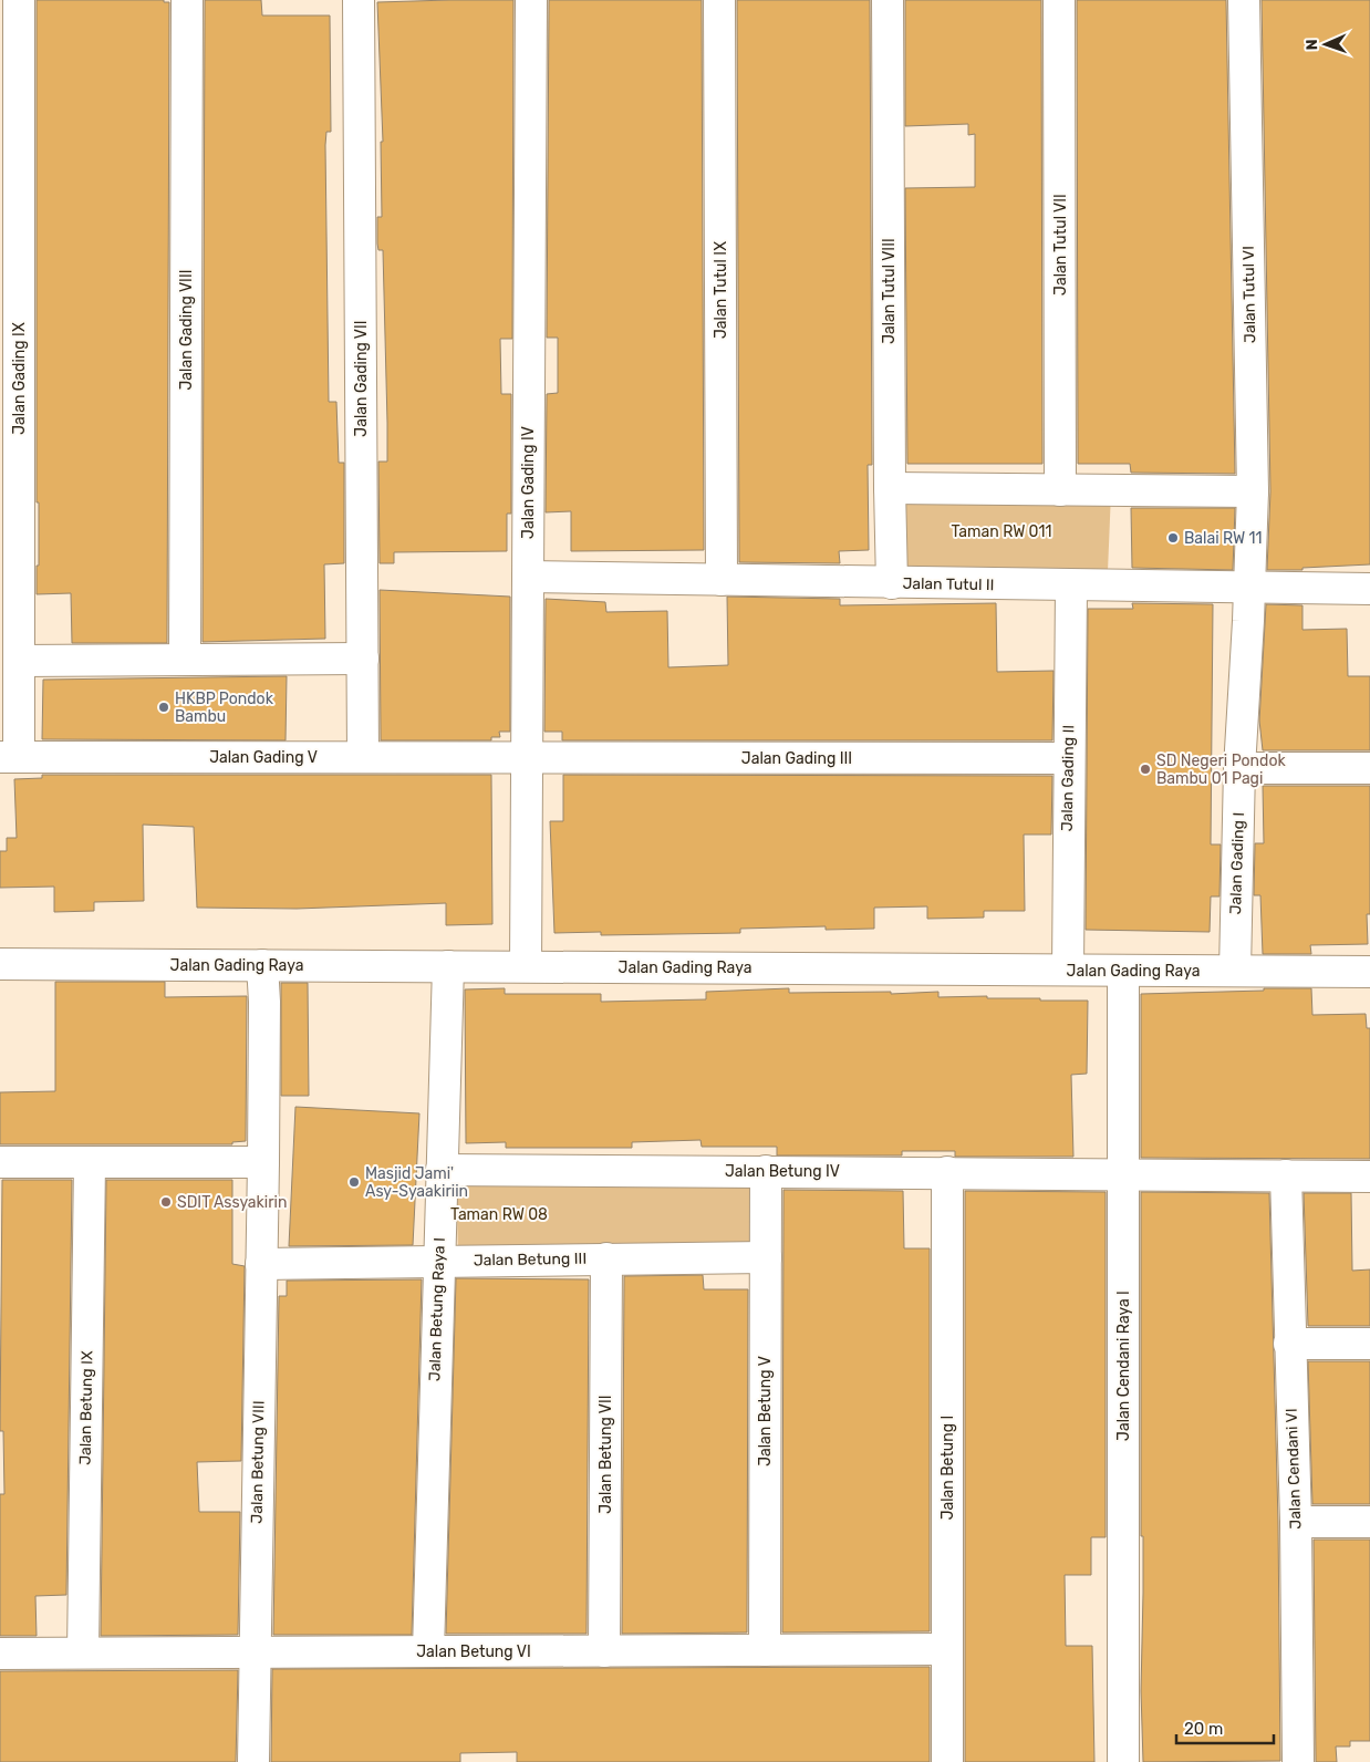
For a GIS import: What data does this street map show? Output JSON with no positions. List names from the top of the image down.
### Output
{
  "streets": {
    "street": [
      "Jalan Tutul VII",
      "Jalan Tutul IX",
      "Jalan Tutul VIII",
      "Jalan Tutul VI",
      "Jalan Gading VIII",
      "Jalan Gading IX",
      "Jalan Gading VII",
      "Jalan Gading IV",
      "Jalan Tutul II",
      "Jalan Gading V",
      "Jalan Gading III",
      "Jalan Gading II",
      "Jalan Gading I",
      "Jalan Gading Raya",
      "Jalan Betung IV",
      "Jalan Betung III",
      "Jalan Betung Raya I",
      "Jalan Cendani Raya I",
      "Jalan Betung IX",
      "Jalan Betung V",
      "Jalan Betung VII",
      "Jalan Betung VIII",
      "Jalan Betung I",
      "Jalan Cendani VI",
      "Jalan Betung VI"
    ]
  },
  "crossings": [
    ["Jalan Tutul IX", "Jalan Tutul II"],
    ["Jalan Tutul VIII", "Jalan Tutul II"],
    ["Jalan Tutul VI", "Jalan Tutul II"],
    ["Jalan Tutul VI", "Jalan Gading I"],
    ["Jalan Gading IX", "Jalan Gading V"],
    ["Jalan Gading VII", "Jalan Gading V"],
    ["Jalan Gading IV", "Jalan Tutul II"],
    ["Jalan Gading IV", "Jalan Gading V"],
    ["Jalan Gading IV", "Jalan Gading III"],
    ["Jalan Gading IV", "Jalan Gading Raya"],
    ["Jalan Tutul II", "Jalan Gading II"],
    ["Jalan Tutul II", "Jalan Gading I"],
    ["Jalan Gading V", "Jalan Gading III"],
    ["Jalan Gading III", "Jalan Gading II"],
    ["Jalan Gading II", "Jalan Gading Raya"],
    ["Jalan Gading I", "Jalan Gading Raya"],
    ["Jalan Gading Raya", "Jalan Betung Raya I"],
    ["Jalan Gading Raya", "Jalan Cendani Raya I"],
    ["Jalan Gading Raya", "Jalan Betung VIII"],
    ["Jalan Betung IV", "Jalan Betung Raya I"],
    ["Jalan Betung IV", "Jalan Cendani Raya I"],
    ["Jalan Betung IV", "Jalan Betung V"],
    ["Jalan Betung IV", "Jalan Betung I"],
    ["Jalan Betung IV", "Jalan Cendani VI"],
    ["Jalan Betung III", "Jalan Betung Raya I"],
    ["Jalan Betung III", "Jalan Betung V"],
    ["Jalan Betung III", "Jalan Betung VII"],
    ["Jalan Betung III", "Jalan Betung VIII"],
    ["Jalan Betung Raya I", "Jalan Betung VI"],
    ["Jalan Betung IX", "Jalan Betung VI"],
    ["Jalan Betung V", "Jalan Betung VI"],
    ["Jalan Betung VII", "Jalan Betung VI"],
    ["Jalan Betung VIII", "Jalan Betung VI"],
    ["Jalan Betung I", "Jalan Betung VI"]
  ],
  "parks": ["Taman RW 011", "Taman RW 08"],
  "places": [
    "Balai RW 11",
    "HKBP Pondok Bambu",
    "SD Negeri Pondok Bambu 01 Pagi",
    "Masjid Jami' Asy-Syaakiriin",
    "SDIT Assyakirin"
  ],
  "scale_bar": "20 m",
  "north": "left"
}
